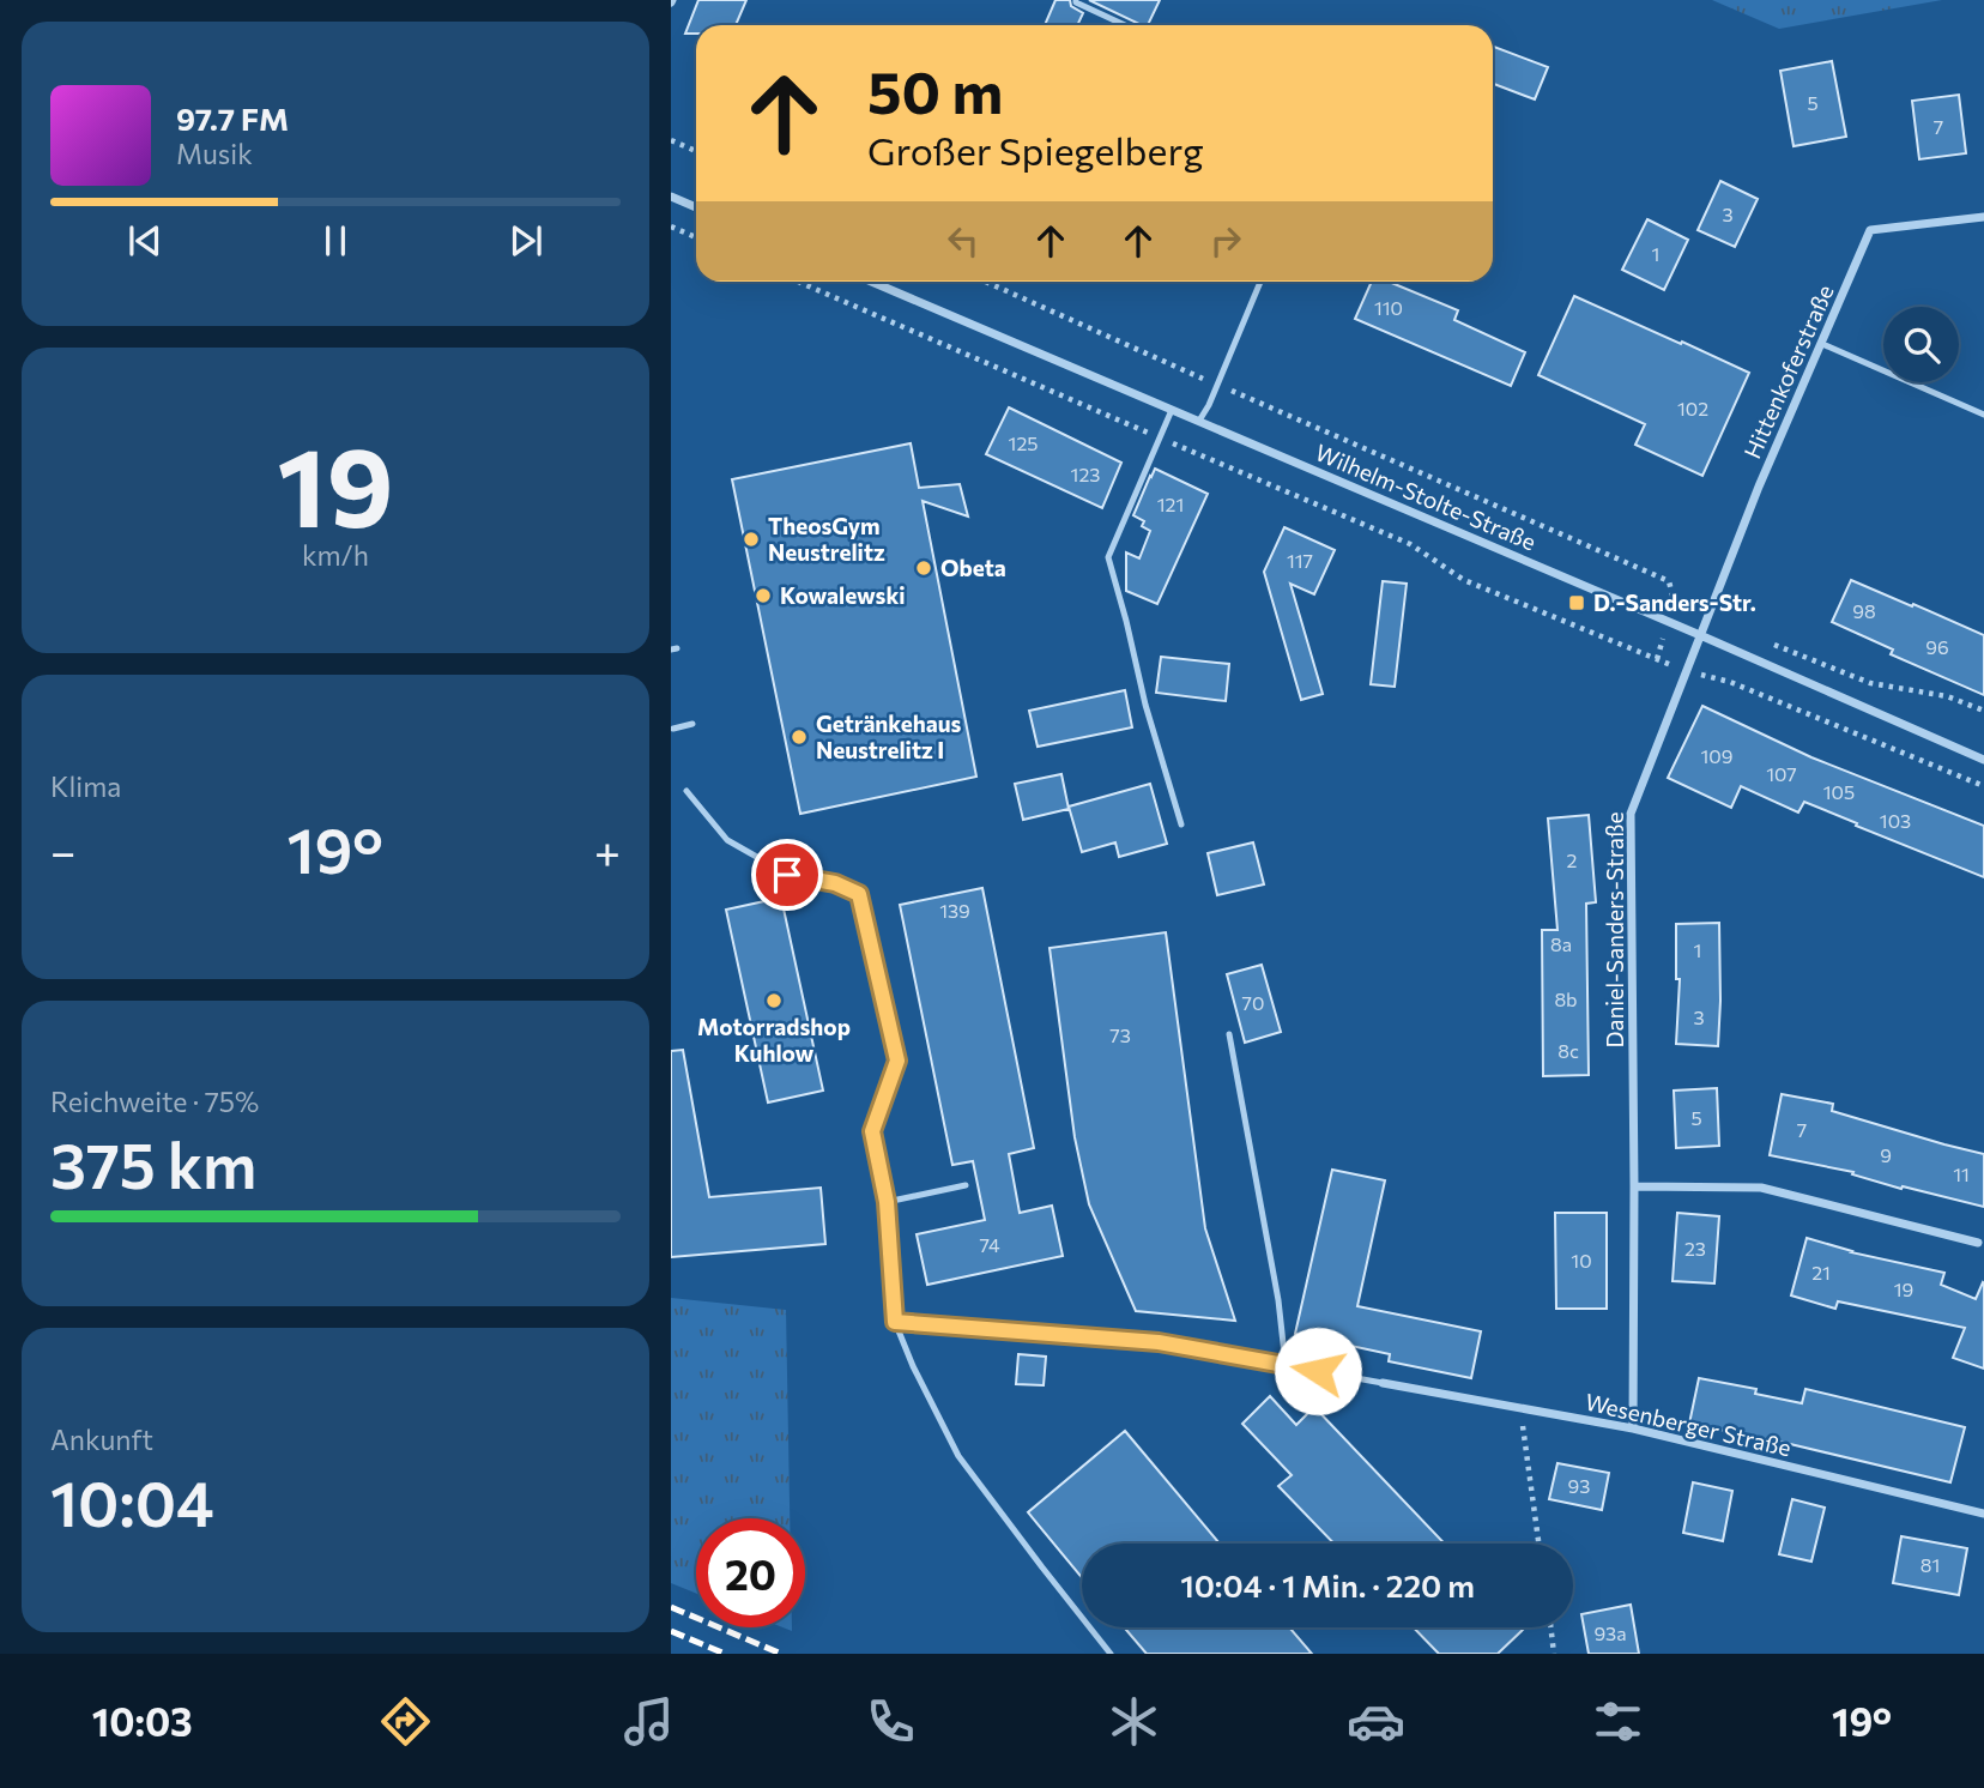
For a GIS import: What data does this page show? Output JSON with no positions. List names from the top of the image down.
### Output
{
  "streets": {
    "street": [
      "Hittenkoferstraße",
      "Wilhelm-Stolte-Straße",
      "Daniel-Sanders-Straße",
      "Wesenberger Straße"
    ]
  },
  "crossings": [
    ["Hittenkoferstraße", "Wilhelm-Stolte-Straße"],
    ["Hittenkoferstraße", "Daniel-Sanders-Straße"],
    ["Wilhelm-Stolte-Straße", "Daniel-Sanders-Straße"],
    ["Daniel-Sanders-Straße", "Wesenberger Straße"]
  ],
  "places": {
    "other": [
      "TheosGym Neustrelitz",
      "Obeta",
      "Kowalewski",
      "Getränkehaus Neustrelitz I",
      "Motorradshop Kuhlow"
    ],
    "transit": ["D.-Sanders-Str."]
  },
  "house_numbers": [
    "5",
    "7",
    "3",
    "1",
    "110",
    "102",
    "125",
    "123",
    "121",
    "117",
    "98",
    "96",
    "109",
    "107",
    "105",
    "103",
    "2",
    "139",
    "8a",
    "1",
    "8b",
    "70",
    "3",
    "73",
    "8c",
    "5",
    "7",
    "9",
    "11",
    "74",
    "23",
    "10",
    "21",
    "19",
    "93",
    "81",
    "93a"
  ],
  "page": {
    "turn": ["50 m", "Großer Spiegelberg"],
    "song": ["97.7 FM", "Musik"],
    "tile": [
      ["19", "km/h"],
      "Klima",
      ["Reichweite · 75%", "375 km"],
      ["Ankunft", "10:04"]
    ],
    "heat": ["−", "19°", "+"],
    "limit": "20",
    "trip": "10:04 · 1 Min. · 220 m",
    "tabs": ["10:03", "19°"]
  }
}
